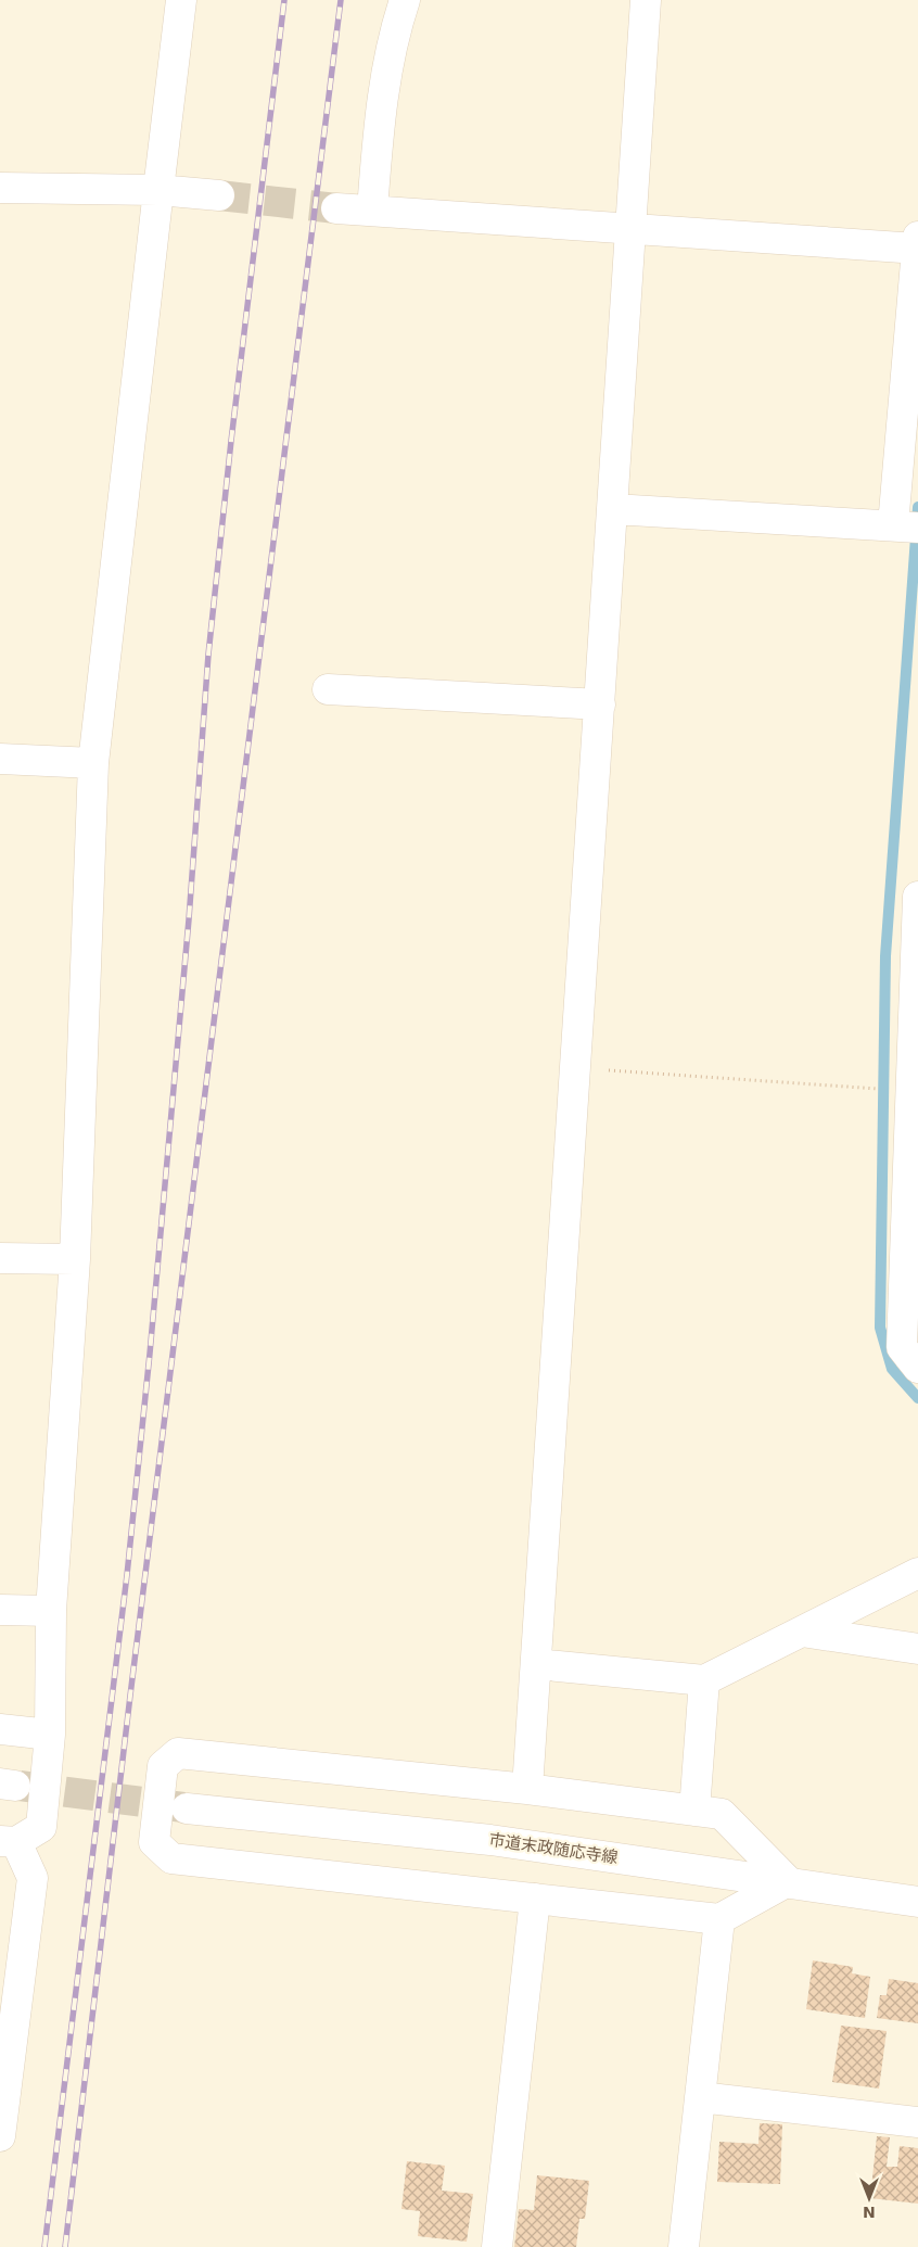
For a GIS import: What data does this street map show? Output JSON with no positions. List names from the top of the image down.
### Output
{
  "streets": {
    "street": ["市道末政随応寺線"]
  },
  "north": "bottom"
}
